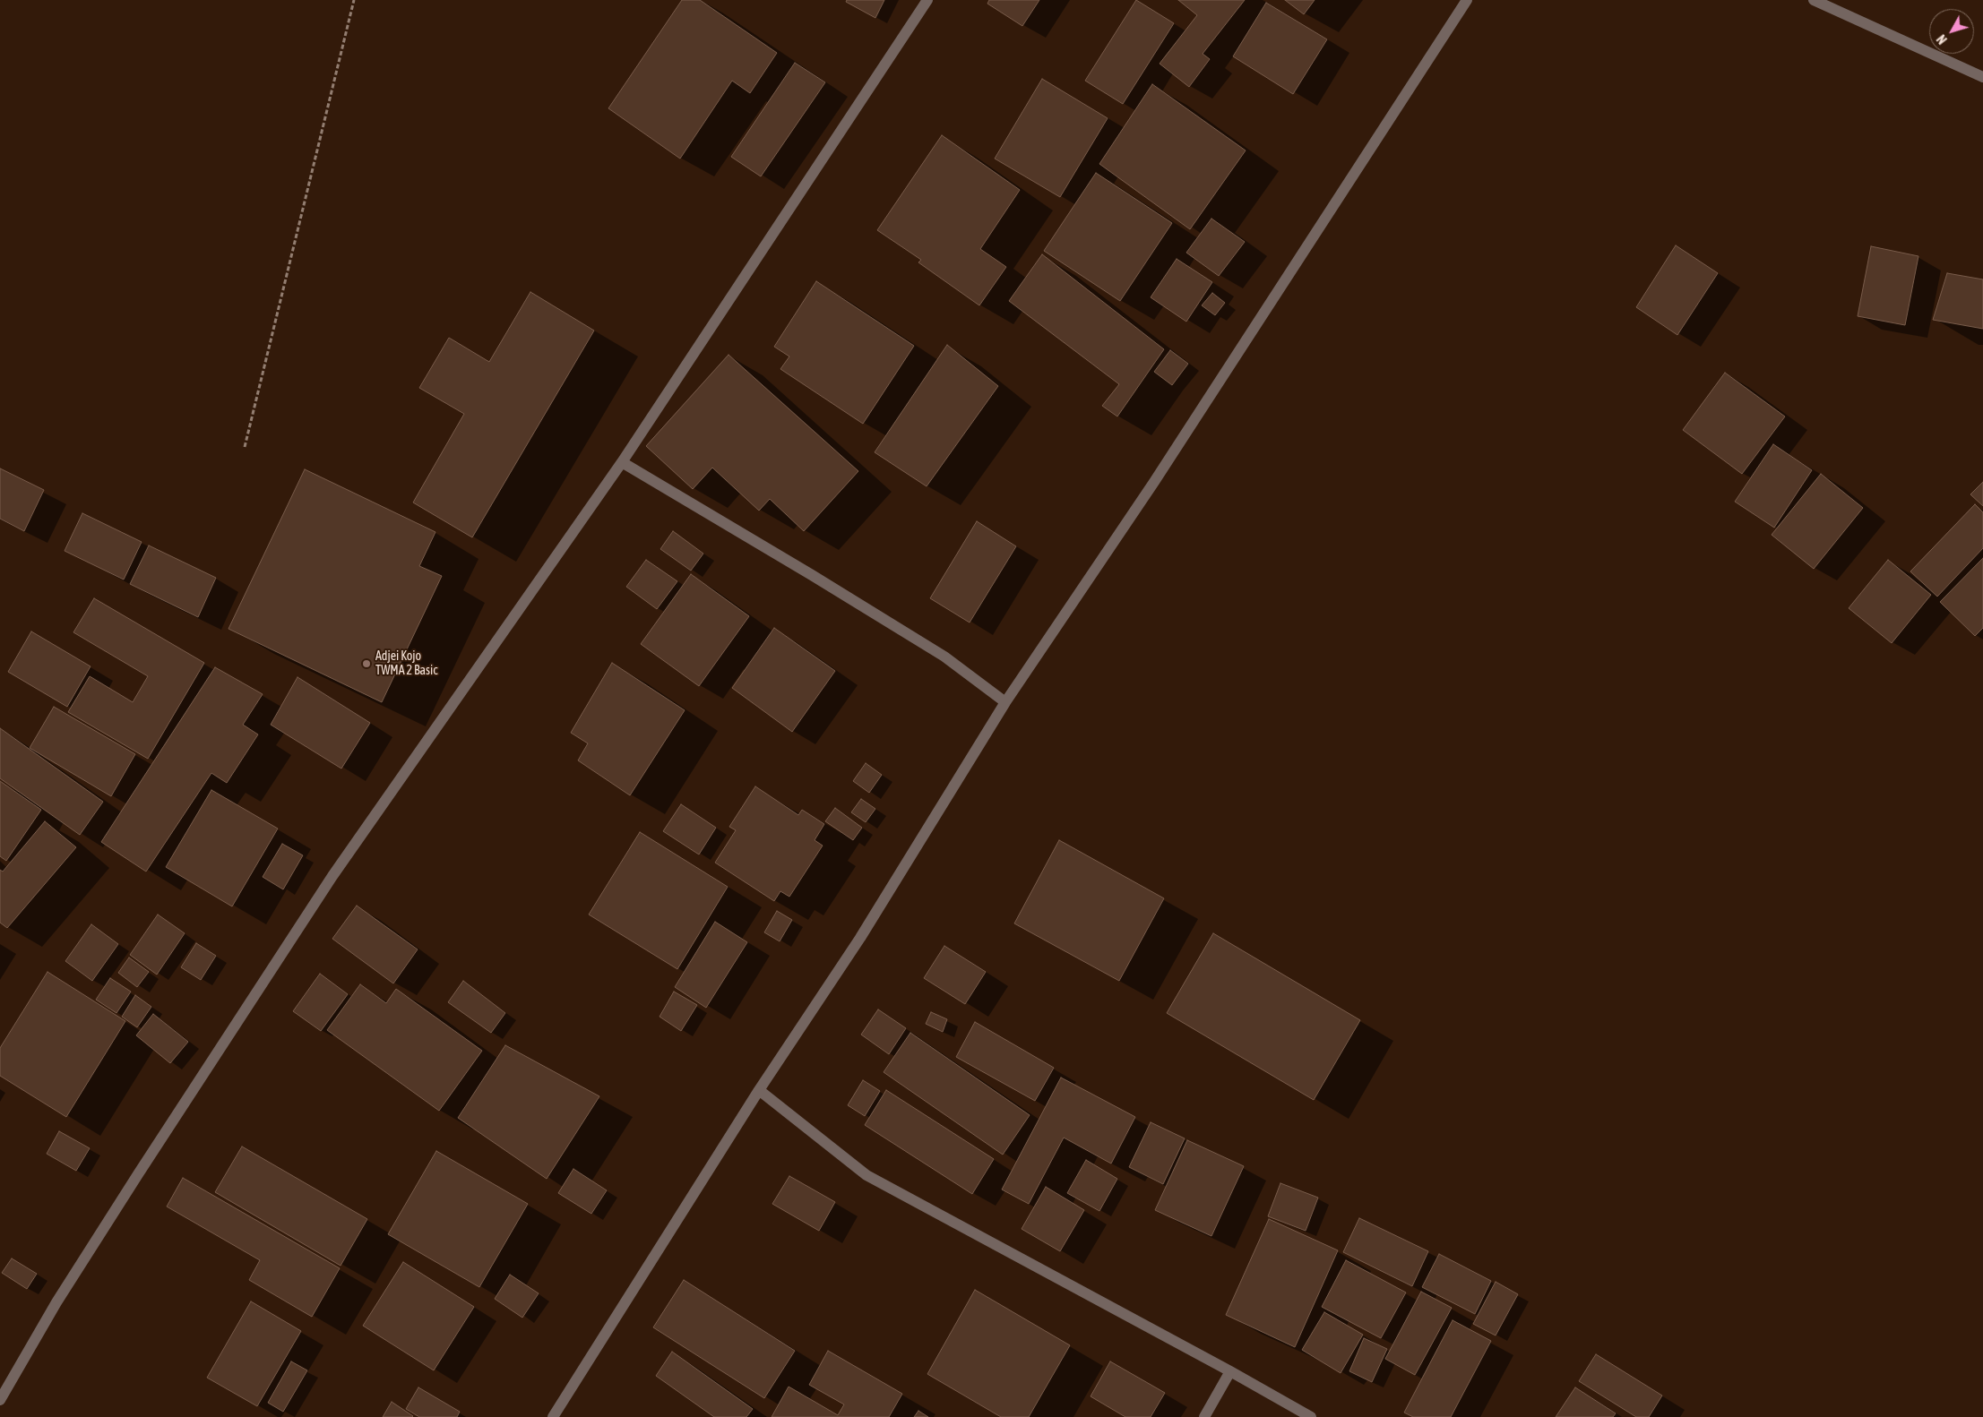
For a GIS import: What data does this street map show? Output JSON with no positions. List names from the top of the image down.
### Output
{
  "places": ["Adjei Kojo TWMA 2 Basic"],
  "north": "bottom left"
}
